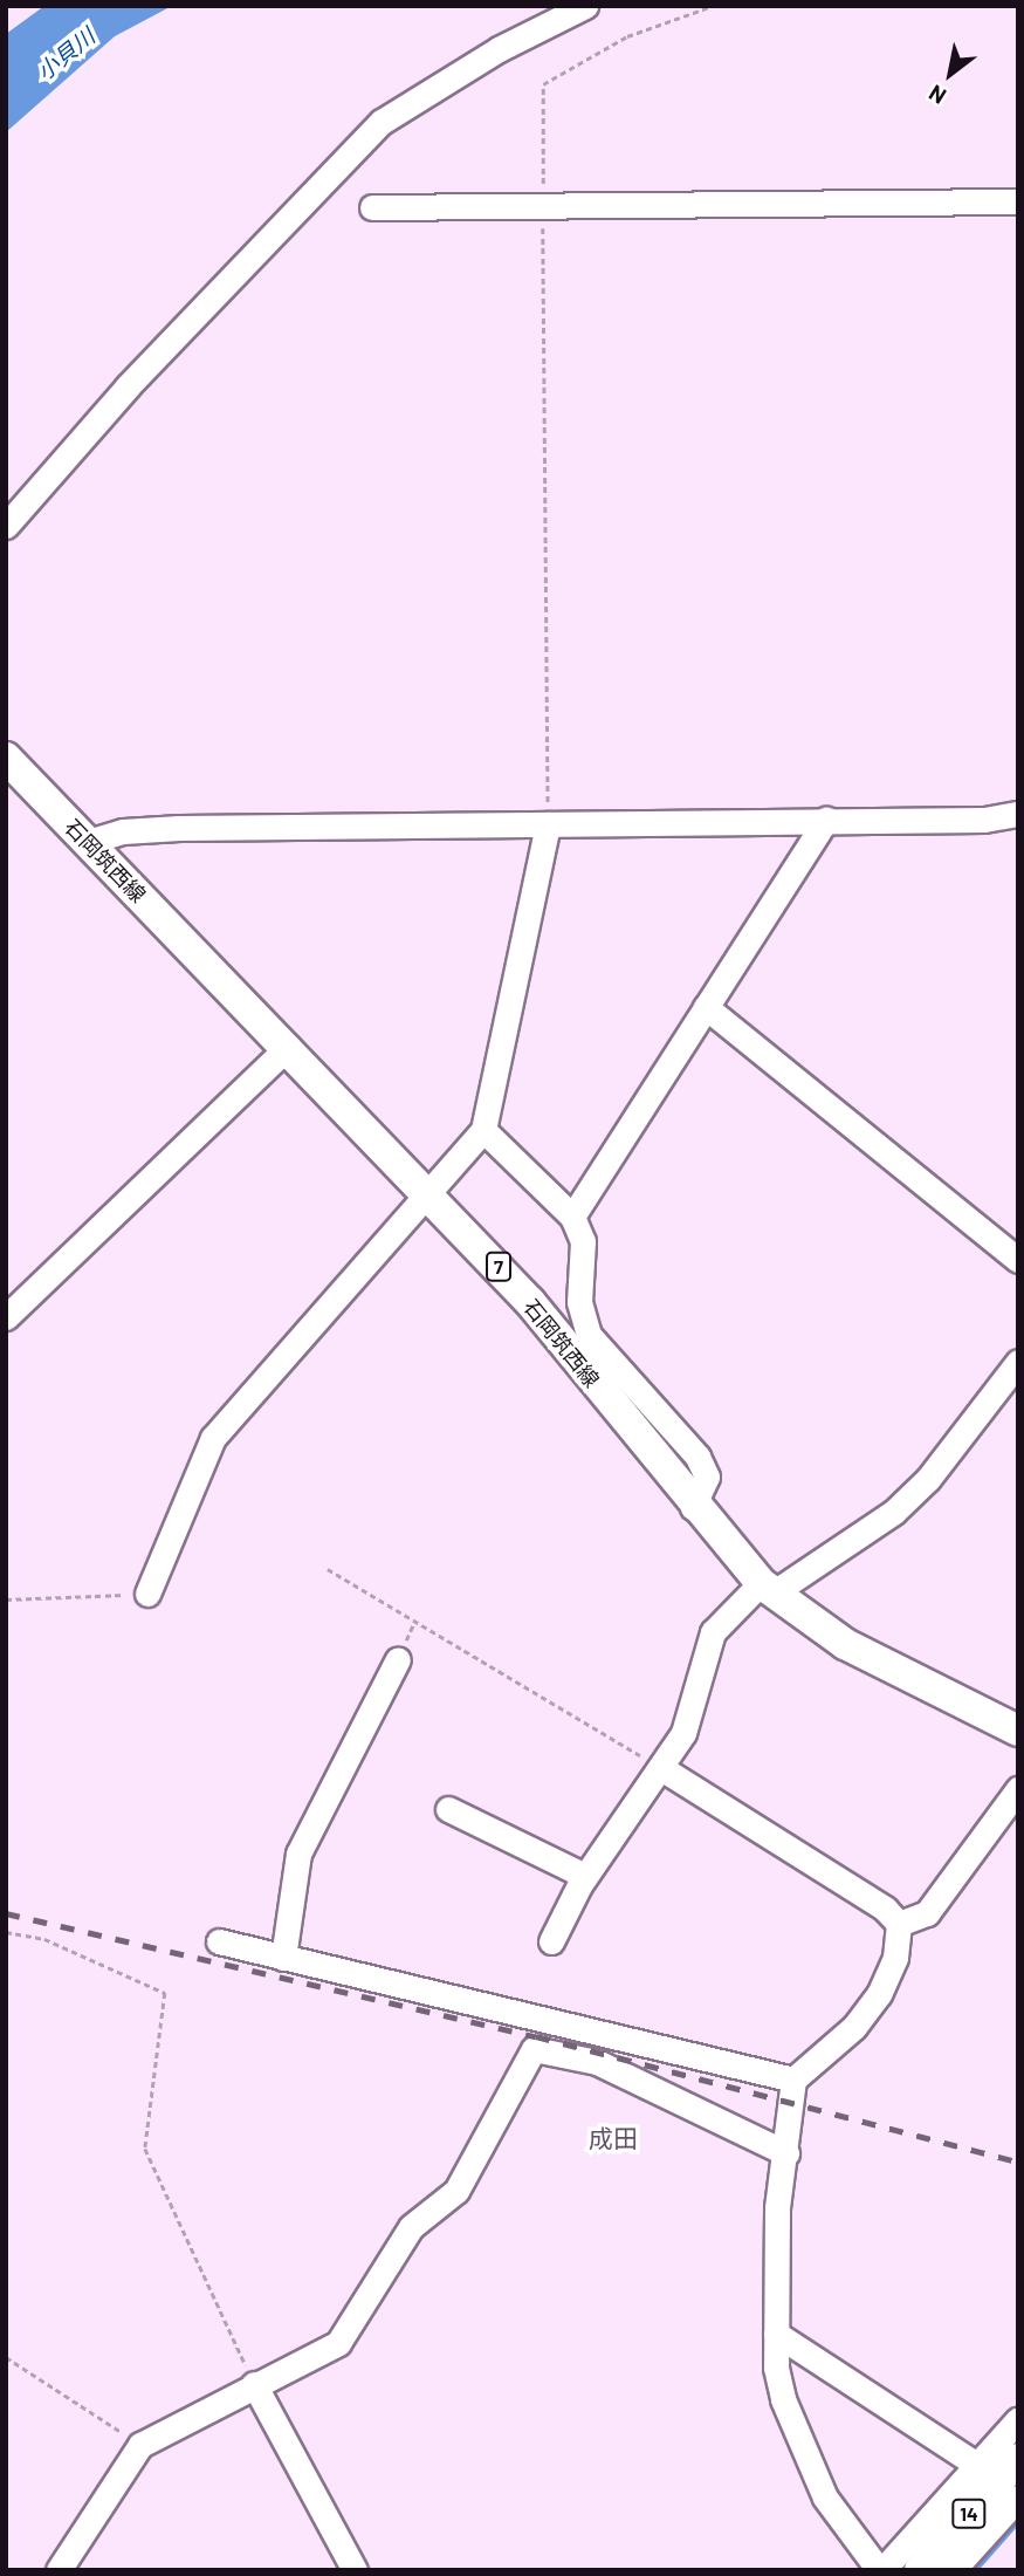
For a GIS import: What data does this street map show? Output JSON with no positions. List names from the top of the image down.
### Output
{
  "streets": {
    "main road": ["石岡筑西線", "7", "14"]
  },
  "districts": ["成田"],
  "water": ["小貝川"],
  "north": "bottom left"
}
